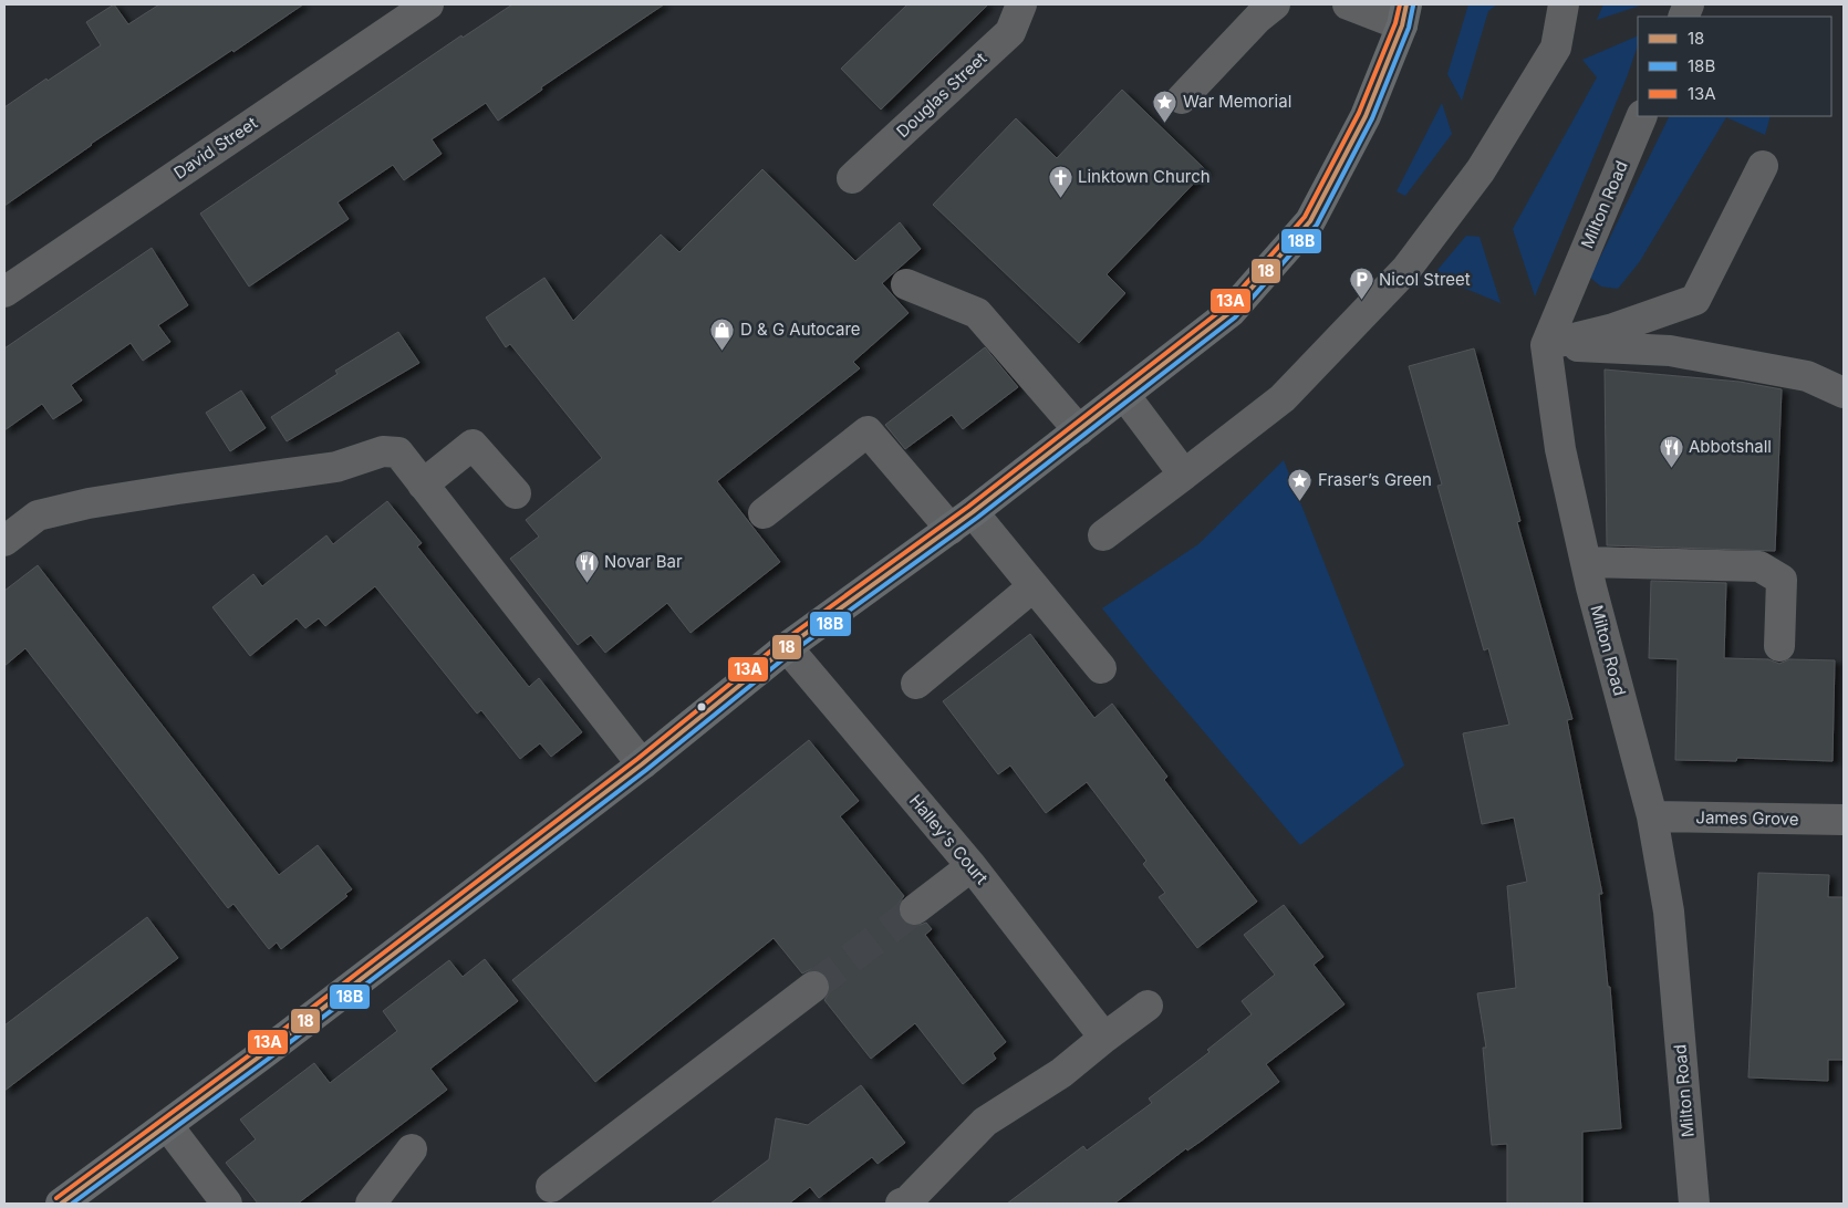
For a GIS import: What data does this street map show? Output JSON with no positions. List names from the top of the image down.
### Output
{
  "streets": {
    "street": [
      "Douglas Street",
      "David Street",
      "Milton Road",
      "James Grove",
      "Halley's Court"
    ]
  },
  "crossings": [
    ["Milton Road", "James Grove"]
  ],
  "places": {
    "place": ["War Memorial", "Fraser’s Green"],
    "church": ["Linktown Church"],
    "parking": ["Nicol Street"],
    "shop": ["D & G Autocare"],
    "restaurant": ["Abbotshall", "Novar Bar"]
  },
  "lines": ["transit line 18", "transit line 13A", "transit line 18B"],
  "legend": ["18", "18B", "13A"]
}
